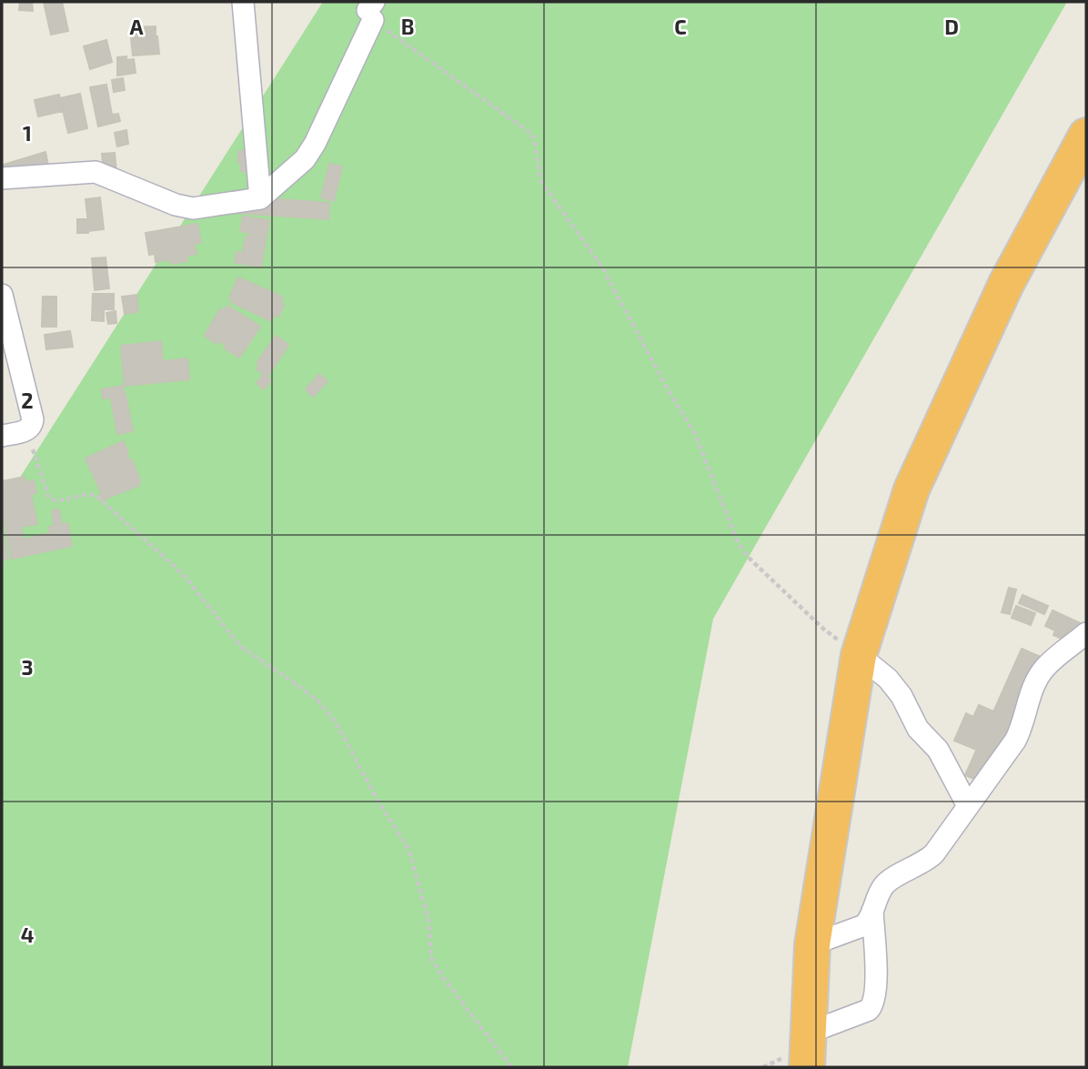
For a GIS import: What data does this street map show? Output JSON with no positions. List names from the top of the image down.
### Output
{
  "grid": {
    "columns": [
      "A",
      "B",
      "C",
      "D"
    ],
    "rows": [
      "1",
      "2",
      "3",
      "4"
    ]
  }
}
